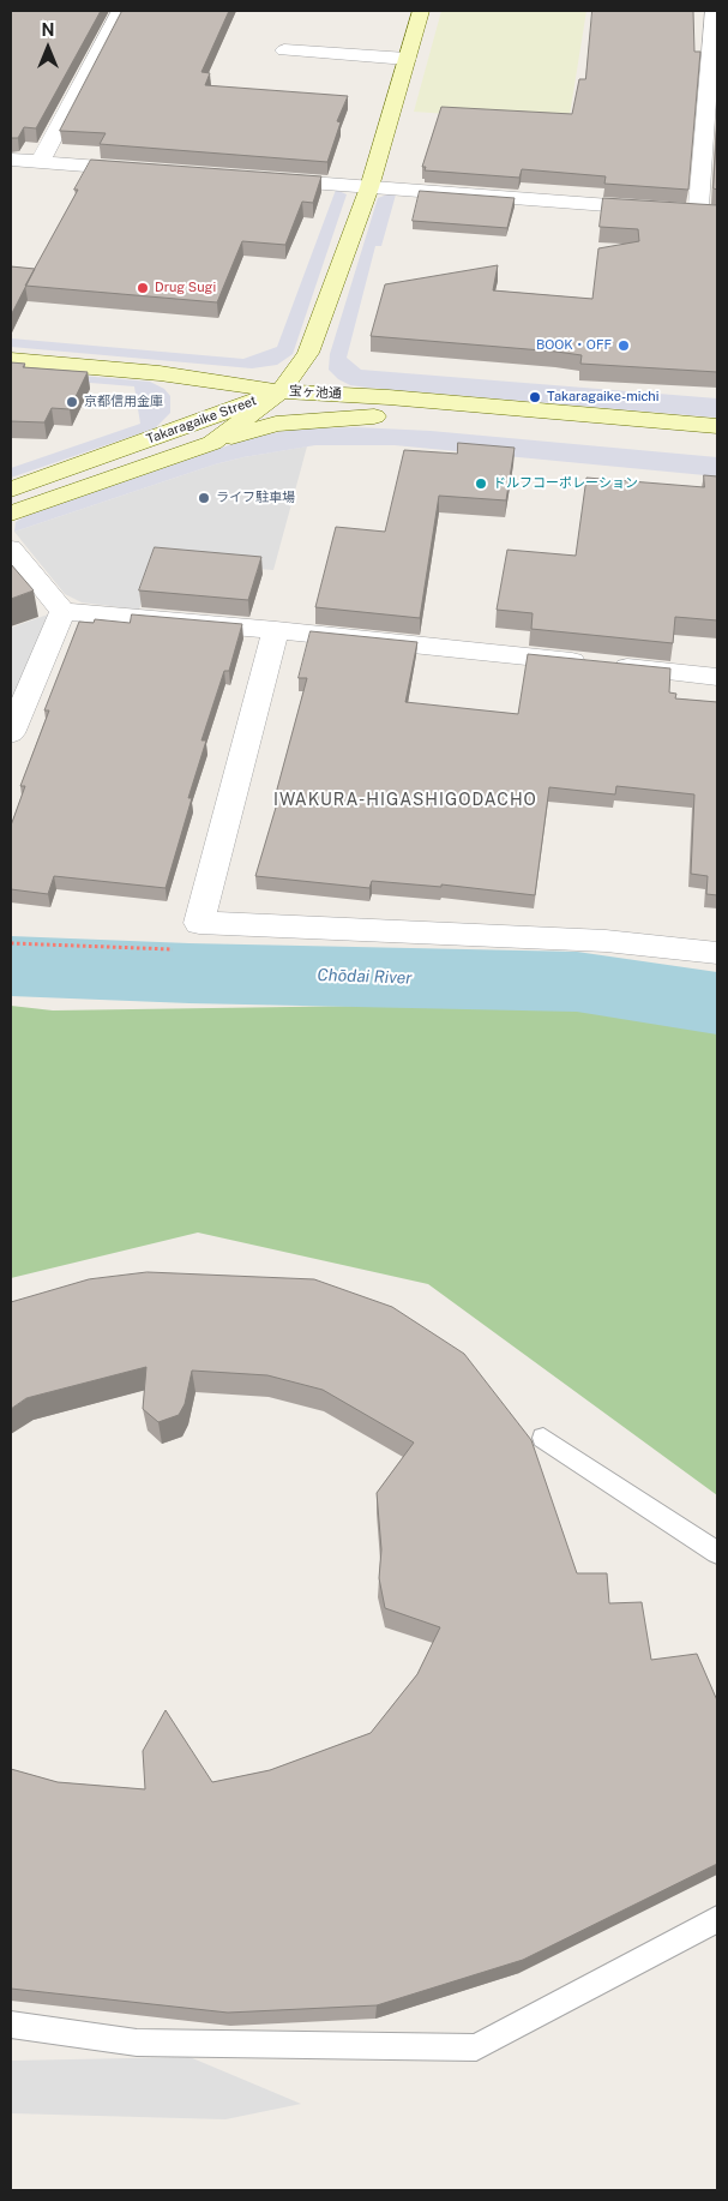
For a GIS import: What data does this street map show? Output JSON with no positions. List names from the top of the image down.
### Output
{
  "streets": {
    "street": ["宝ヶ池通", "Takaragaike Street"]
  },
  "crossings": [
    ["宝ヶ池通", "Takaragaike Street"]
  ],
  "districts": ["IWAKURA-HIGASHIGODACHO"],
  "water": ["Chōdai River"],
  "places": [
    "Drug Sugi",
    "BOOK・OFF",
    "Takaragaike-michi",
    "京都信用金庫",
    "ドルフコーポレーション",
    "ライフ駐車場"
  ],
  "north": "top"
}
